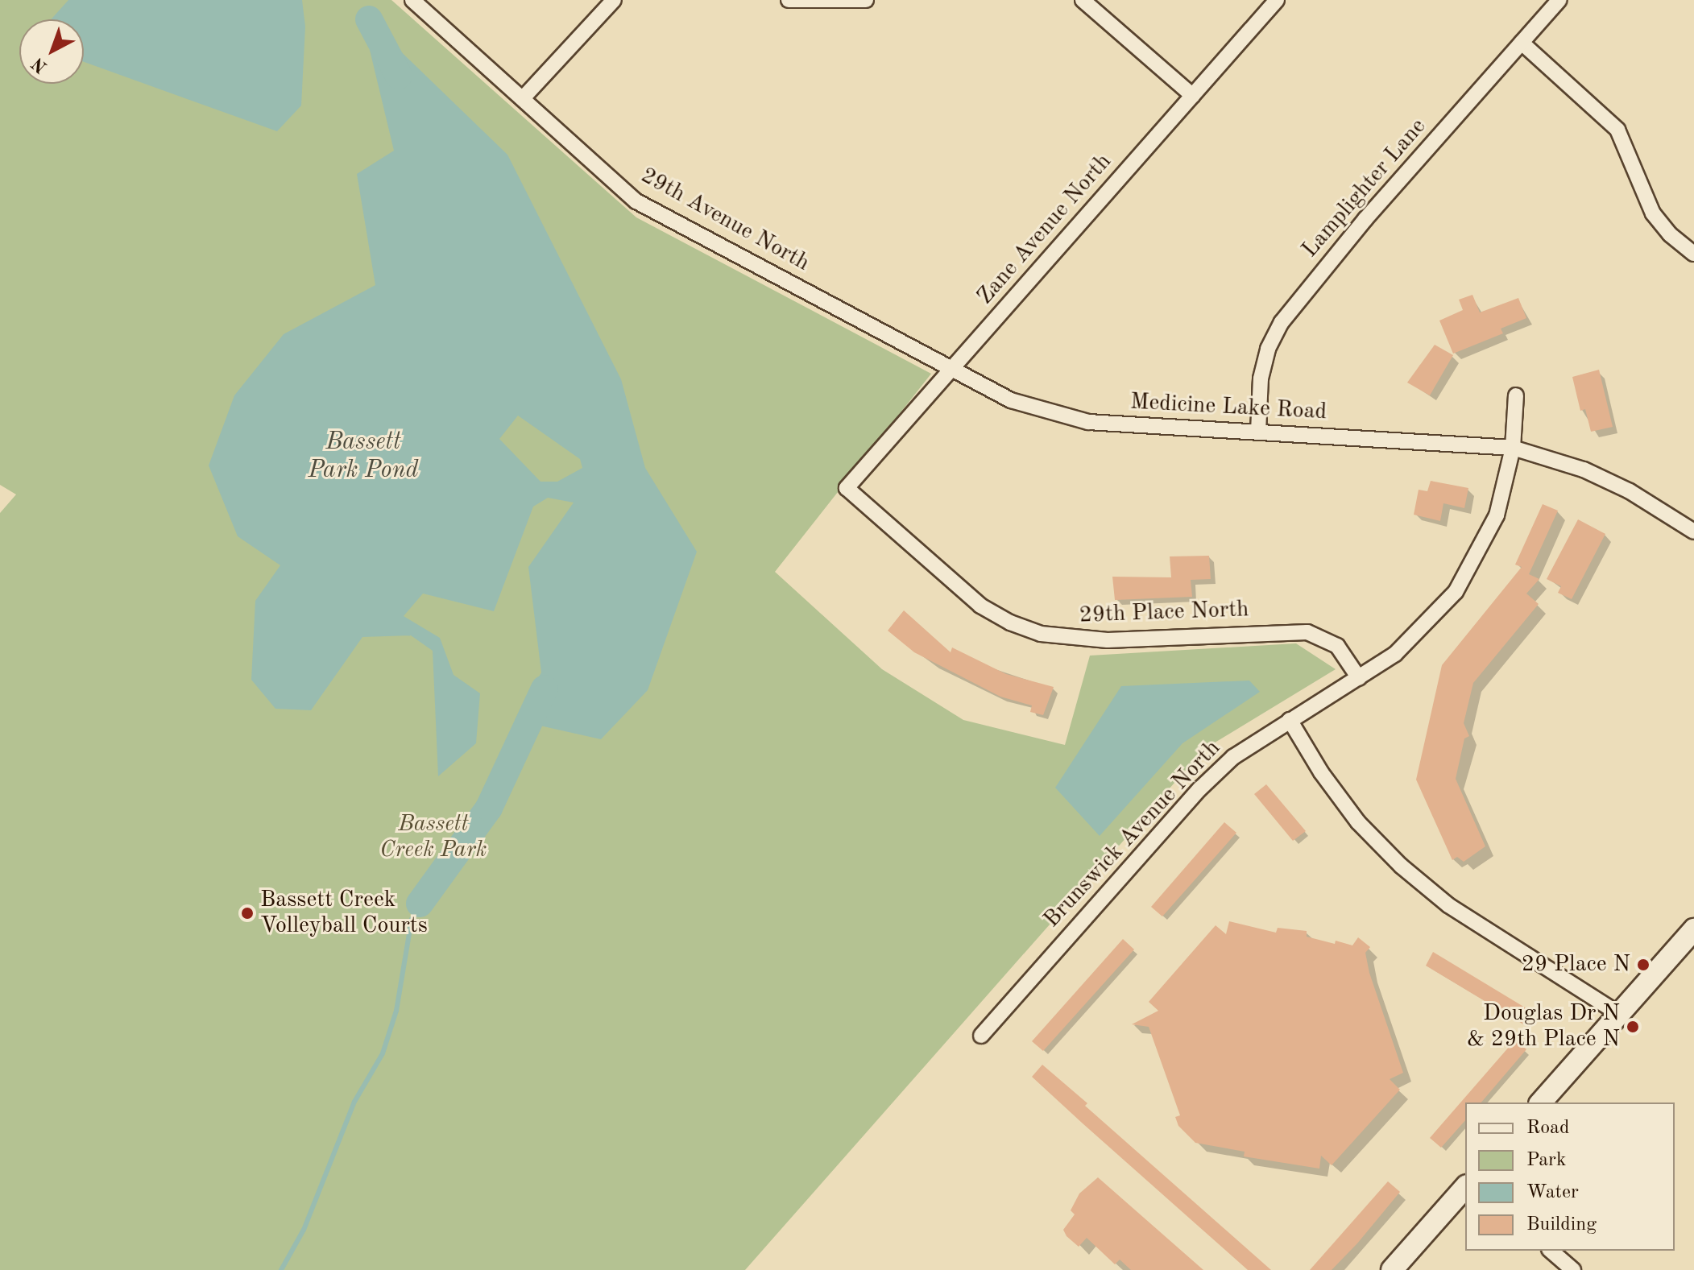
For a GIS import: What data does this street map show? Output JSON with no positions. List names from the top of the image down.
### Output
{
  "streets": {
    "street": [
      "Lamplighter Lane",
      "29th Avenue North",
      "Zane Avenue North",
      "Medicine Lake Road",
      "29th Place North",
      "Brunswick Avenue North"
    ]
  },
  "crossings": [
    ["Lamplighter Lane", "Medicine Lake Road"],
    ["29th Avenue North", "Zane Avenue North"],
    ["29th Avenue North", "Medicine Lake Road"],
    ["Zane Avenue North", "Medicine Lake Road"],
    ["Zane Avenue North", "29th Place North"],
    ["Medicine Lake Road", "Brunswick Avenue North"],
    ["29th Place North", "Brunswick Avenue North"]
  ],
  "water": ["Bassett Park Pond"],
  "parks": ["Bassett Creek Park"],
  "places": ["Bassett Creek Volleyball Courts", "29 Place N", "Douglas Dr N & 29th Place N"],
  "legend": [
    "Road",
    "Park",
    "Water",
    "Building"
  ],
  "north": "bottom left"
}
